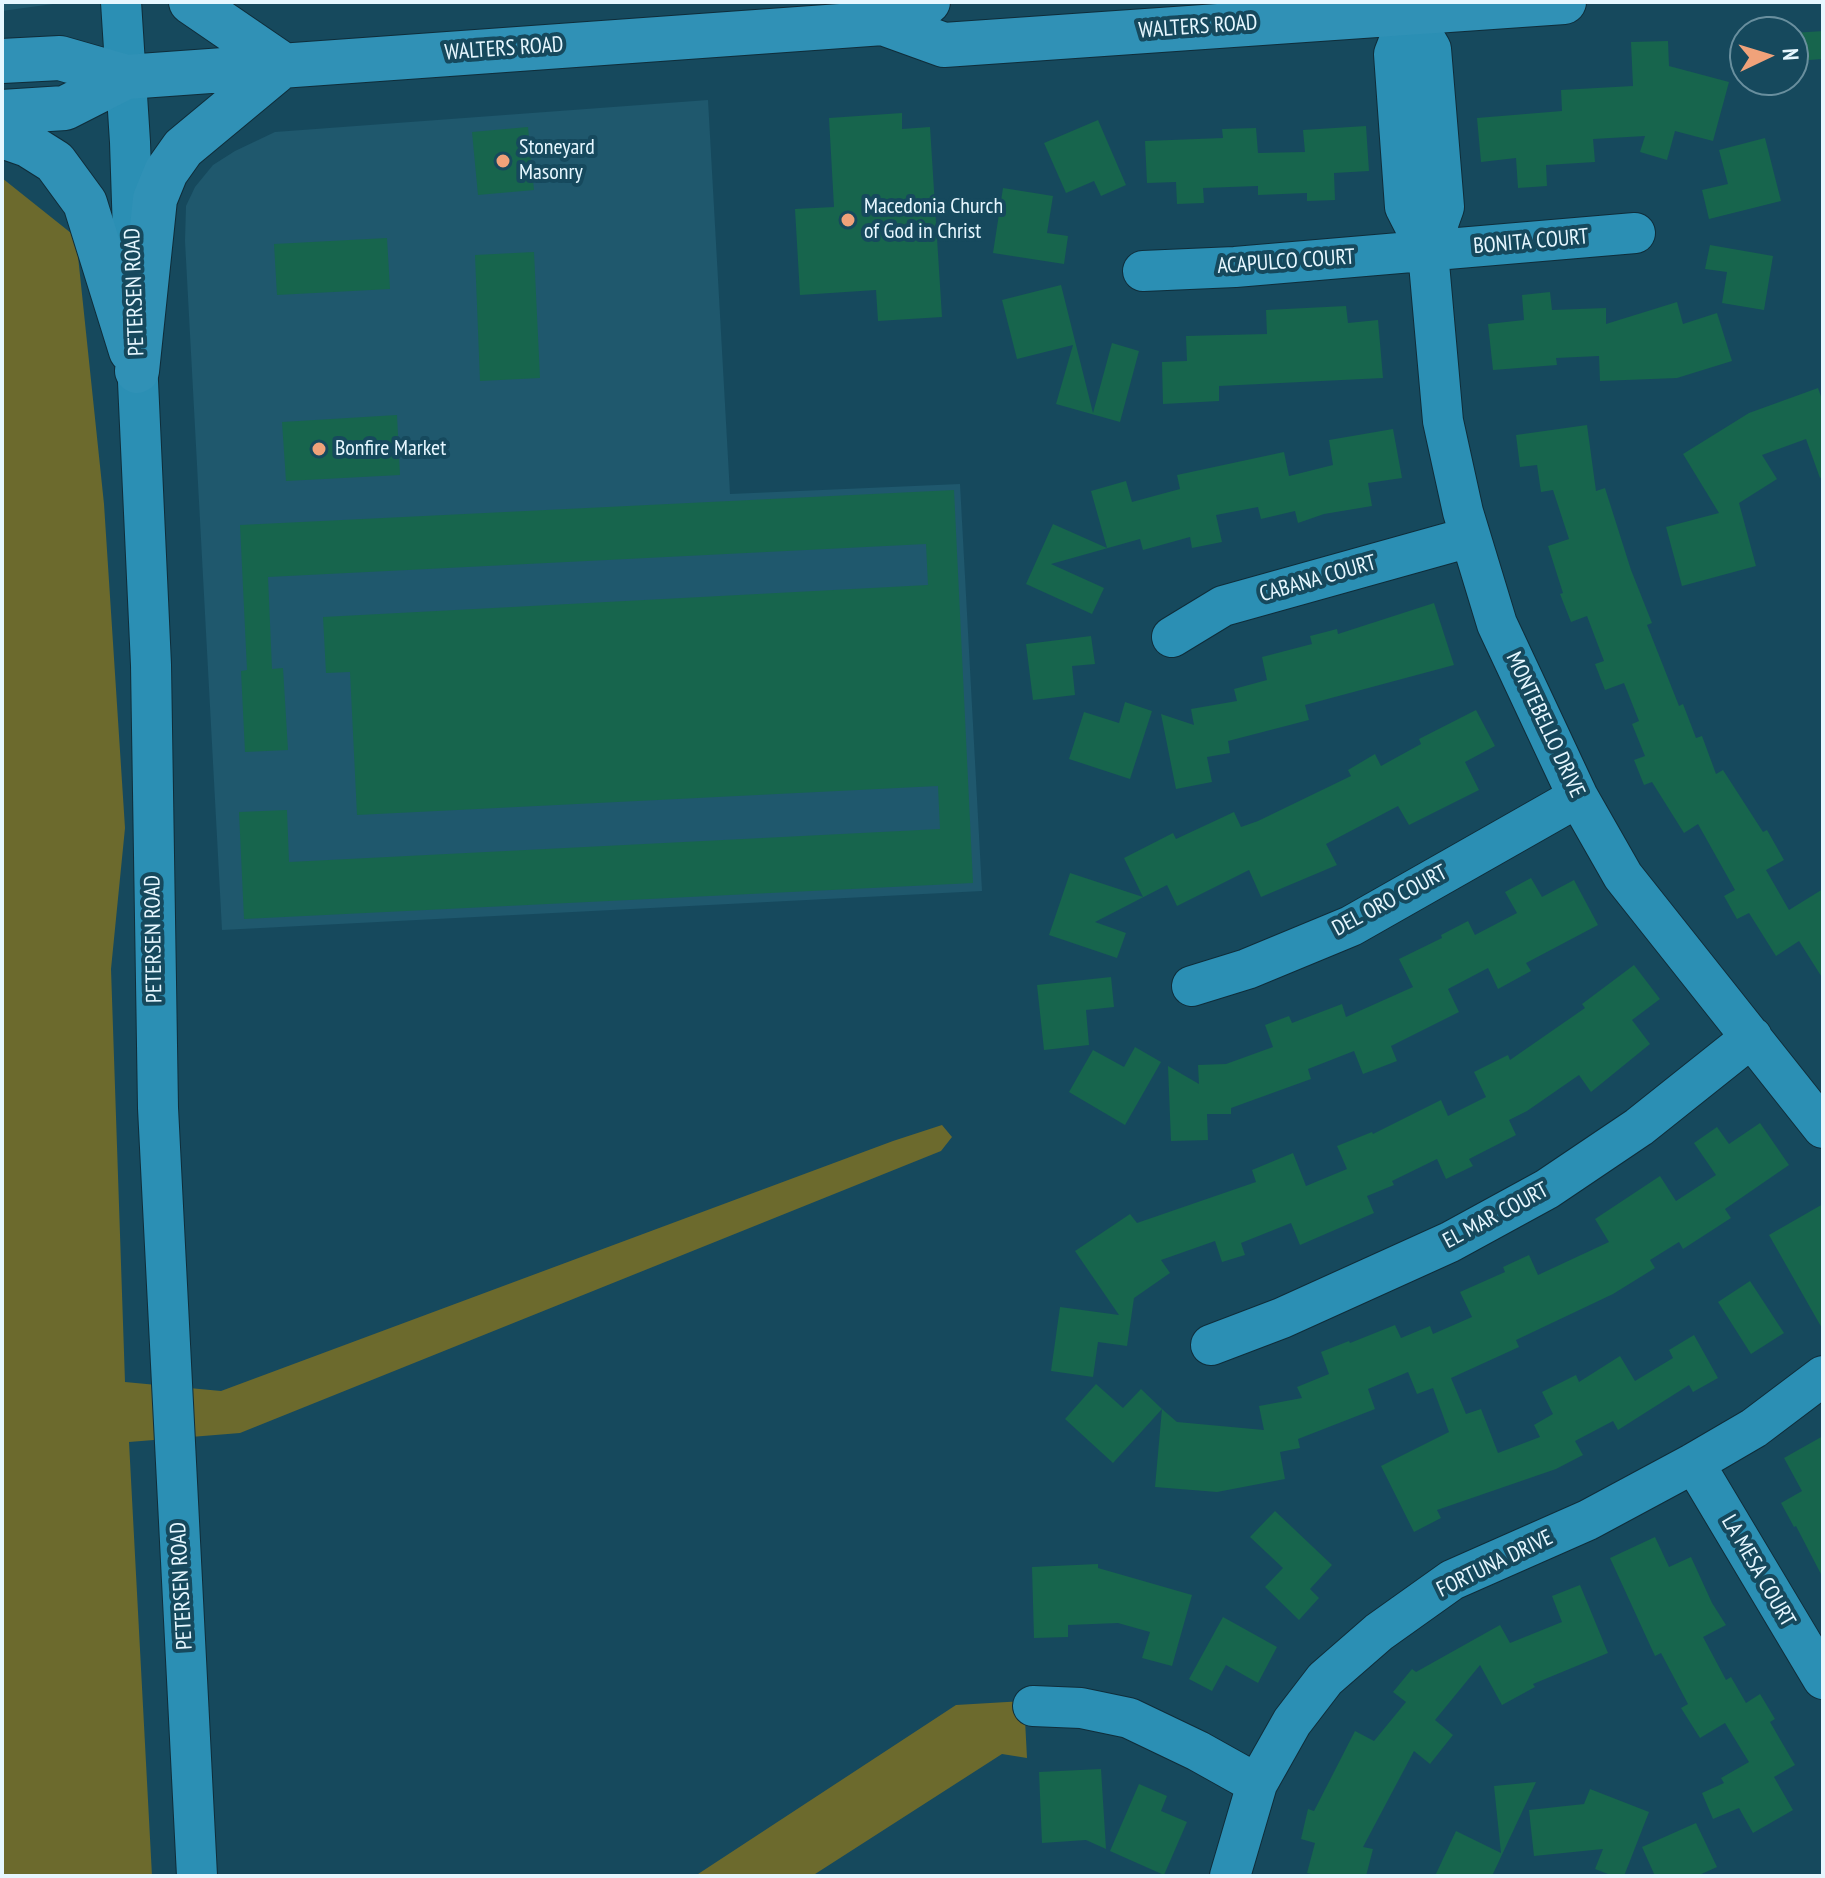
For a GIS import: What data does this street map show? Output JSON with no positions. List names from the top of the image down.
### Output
{
  "streets": {
    "main road": ["WALTERS ROAD"],
    "street": [
      "BONITA COURT",
      "ACAPULCO COURT",
      "PETERSEN ROAD",
      "CABANA COURT",
      "MONTEBELLO DRIVE",
      "DEL ORO COURT",
      "EL MAR COURT",
      "FORTUNA DRIVE",
      "LA MESA COURT"
    ]
  },
  "crossings": [
    ["WALTERS ROAD", "PETERSEN ROAD"],
    ["WALTERS ROAD", "MONTEBELLO DRIVE"],
    ["BONITA COURT", "ACAPULCO COURT"],
    ["BONITA COURT", "MONTEBELLO DRIVE"],
    ["ACAPULCO COURT", "MONTEBELLO DRIVE"],
    ["CABANA COURT", "MONTEBELLO DRIVE"],
    ["MONTEBELLO DRIVE", "DEL ORO COURT"],
    ["MONTEBELLO DRIVE", "EL MAR COURT"],
    ["FORTUNA DRIVE", "LA MESA COURT"]
  ],
  "places": ["Stoneyard Masonry", "Macedonia Church of God in Christ", "Bonfire Market"],
  "north": "right"
}
